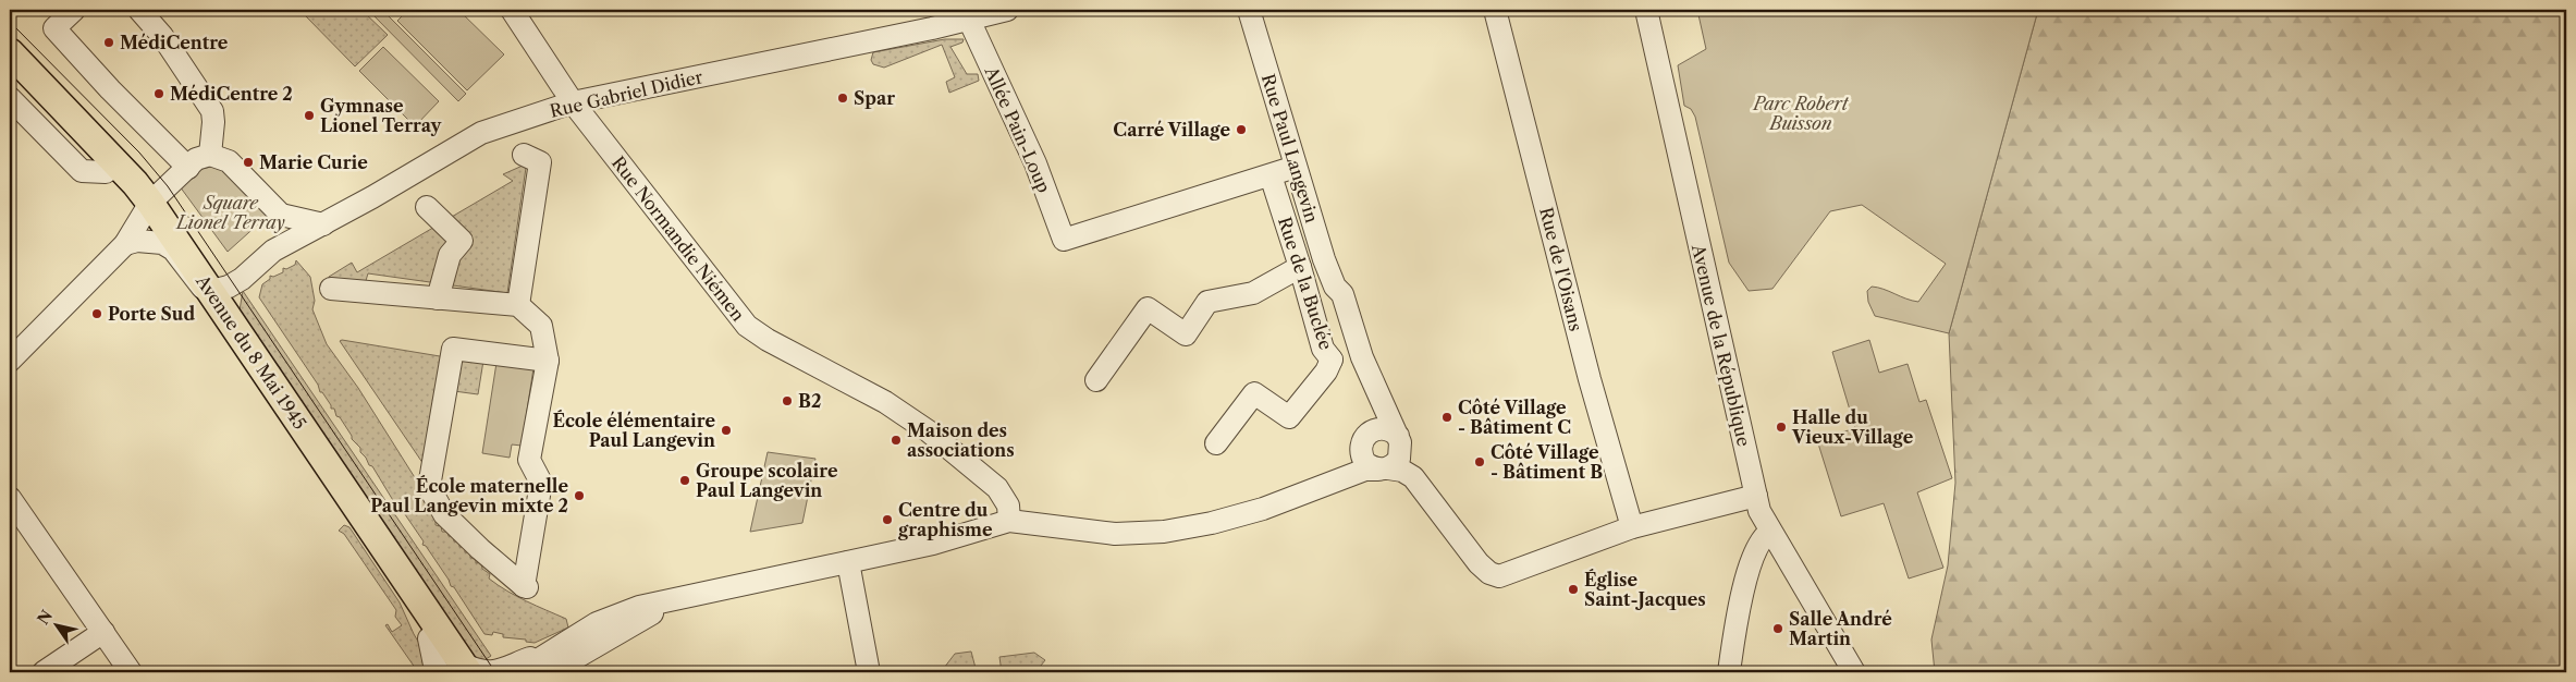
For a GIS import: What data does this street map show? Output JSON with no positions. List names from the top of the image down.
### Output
{
  "streets": {
    "main road": ["Avenue du 8 Mai 1945"],
    "street": [
      "Rue Gabriel Didier",
      "Allée Pain-Loup",
      "Rue Paul Langevin",
      "Rue Normandie Niémen",
      "Rue de l'Oisans",
      "Rue de la Buclée",
      "Avenue de la République"
    ]
  },
  "crossings": [
    ["Rue Gabriel Didier", "Allée Pain-Loup"],
    ["Rue Gabriel Didier", "Rue Normandie Niémen"],
    ["Rue Gabriel Didier", "Avenue du 8 Mai 1945"],
    ["Allée Pain-Loup", "Rue de la Buclée"],
    ["Rue Paul Langevin", "Rue de la Buclée"]
  ],
  "parks": ["Parc Robert Buisson", "Square Lionel Terray"],
  "places": [
    "MédiCentre",
    "MédiCentre 2",
    "Spar",
    "Gymnase Lionel Terray",
    "Carré Village",
    "Marie Curie",
    "Porte Sud",
    "B2",
    "Côté Village - Bâtiment C",
    "Halle du Vieux-Village",
    "École élémentaire Paul Langevin",
    "Maison des associations",
    "Côté Village - Bâtiment B",
    "Groupe scolaire Paul Langevin",
    "École maternelle Paul Langevin mixte 2",
    "Centre du graphisme",
    "Église Saint-Jacques",
    "Salle André Martin"
  ],
  "north": "top left"
}
